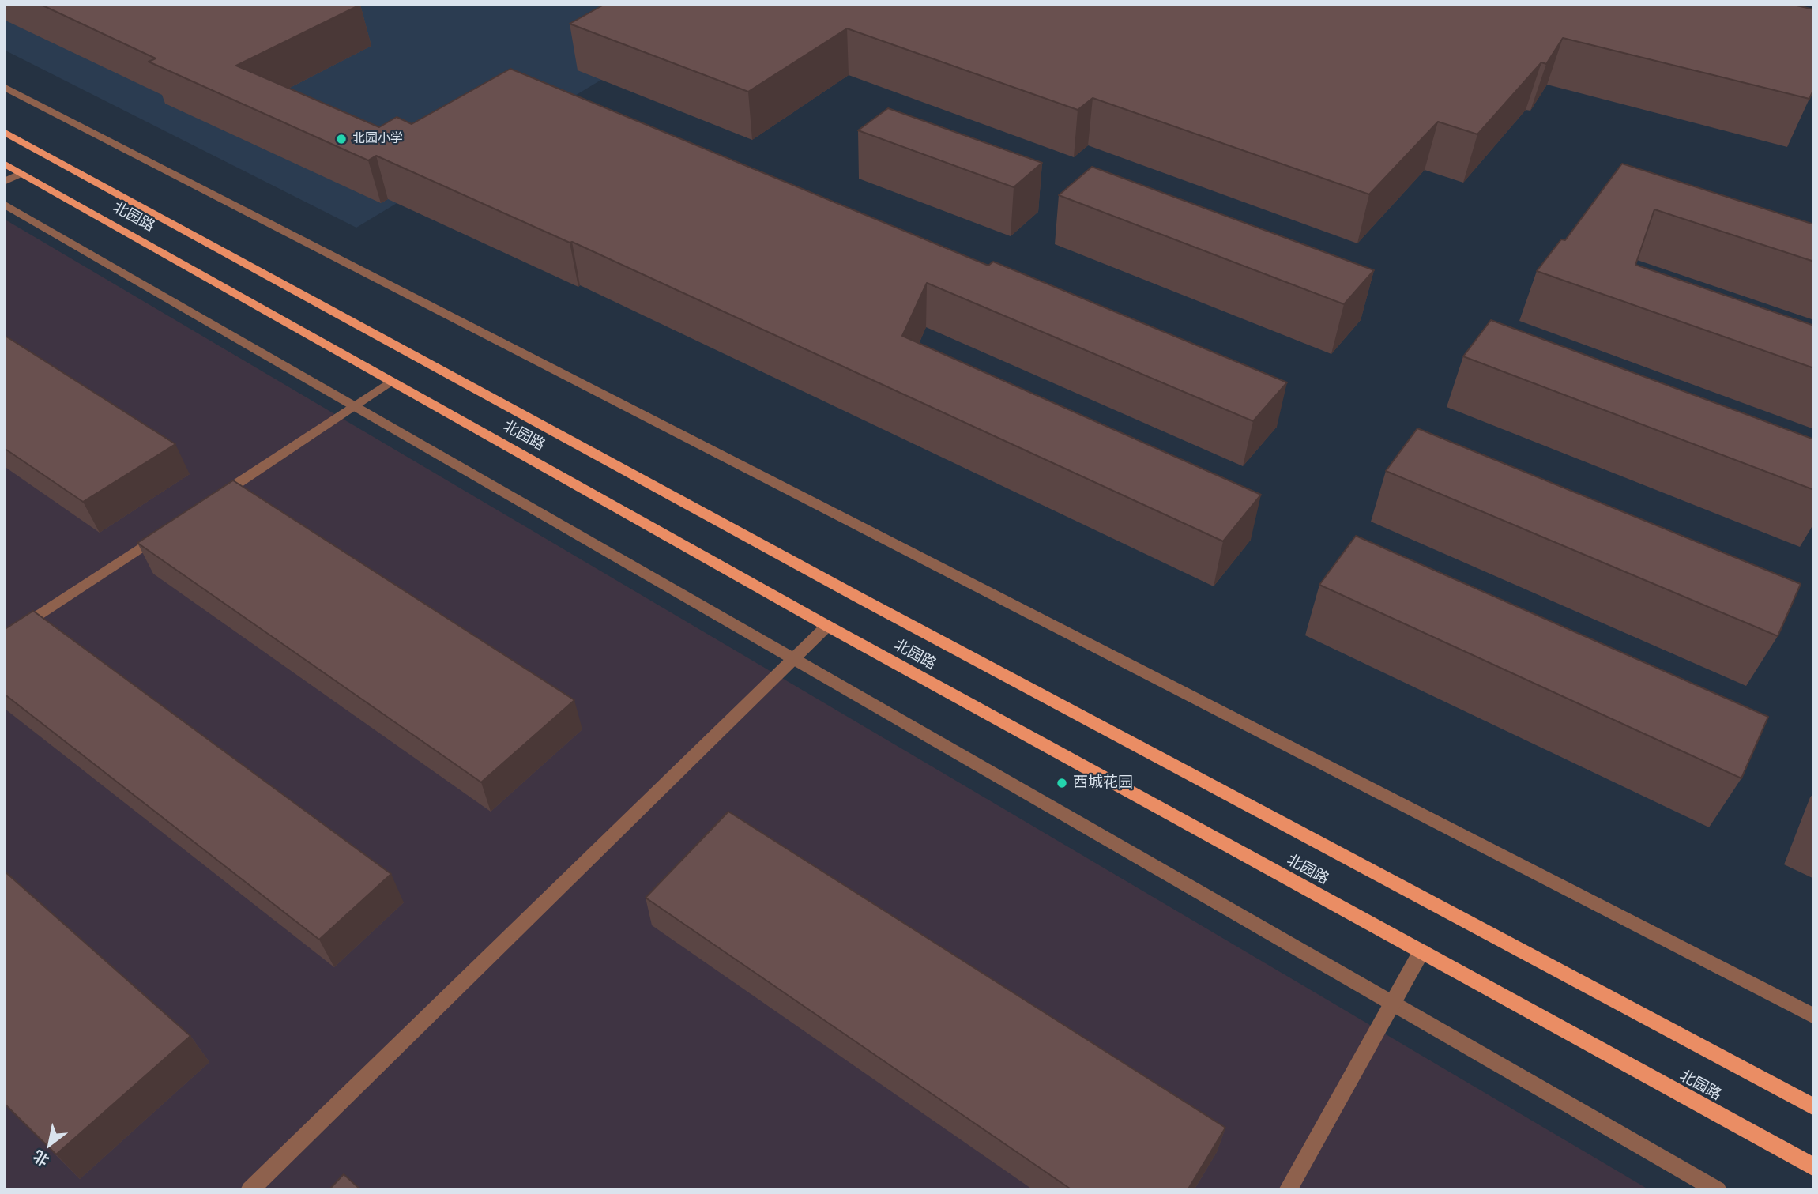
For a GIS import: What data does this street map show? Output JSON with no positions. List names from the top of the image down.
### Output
{
  "streets": {
    "main road": ["北园路"]
  },
  "places": ["北园小学", "西城花园"],
  "north": "bottom left"
}
